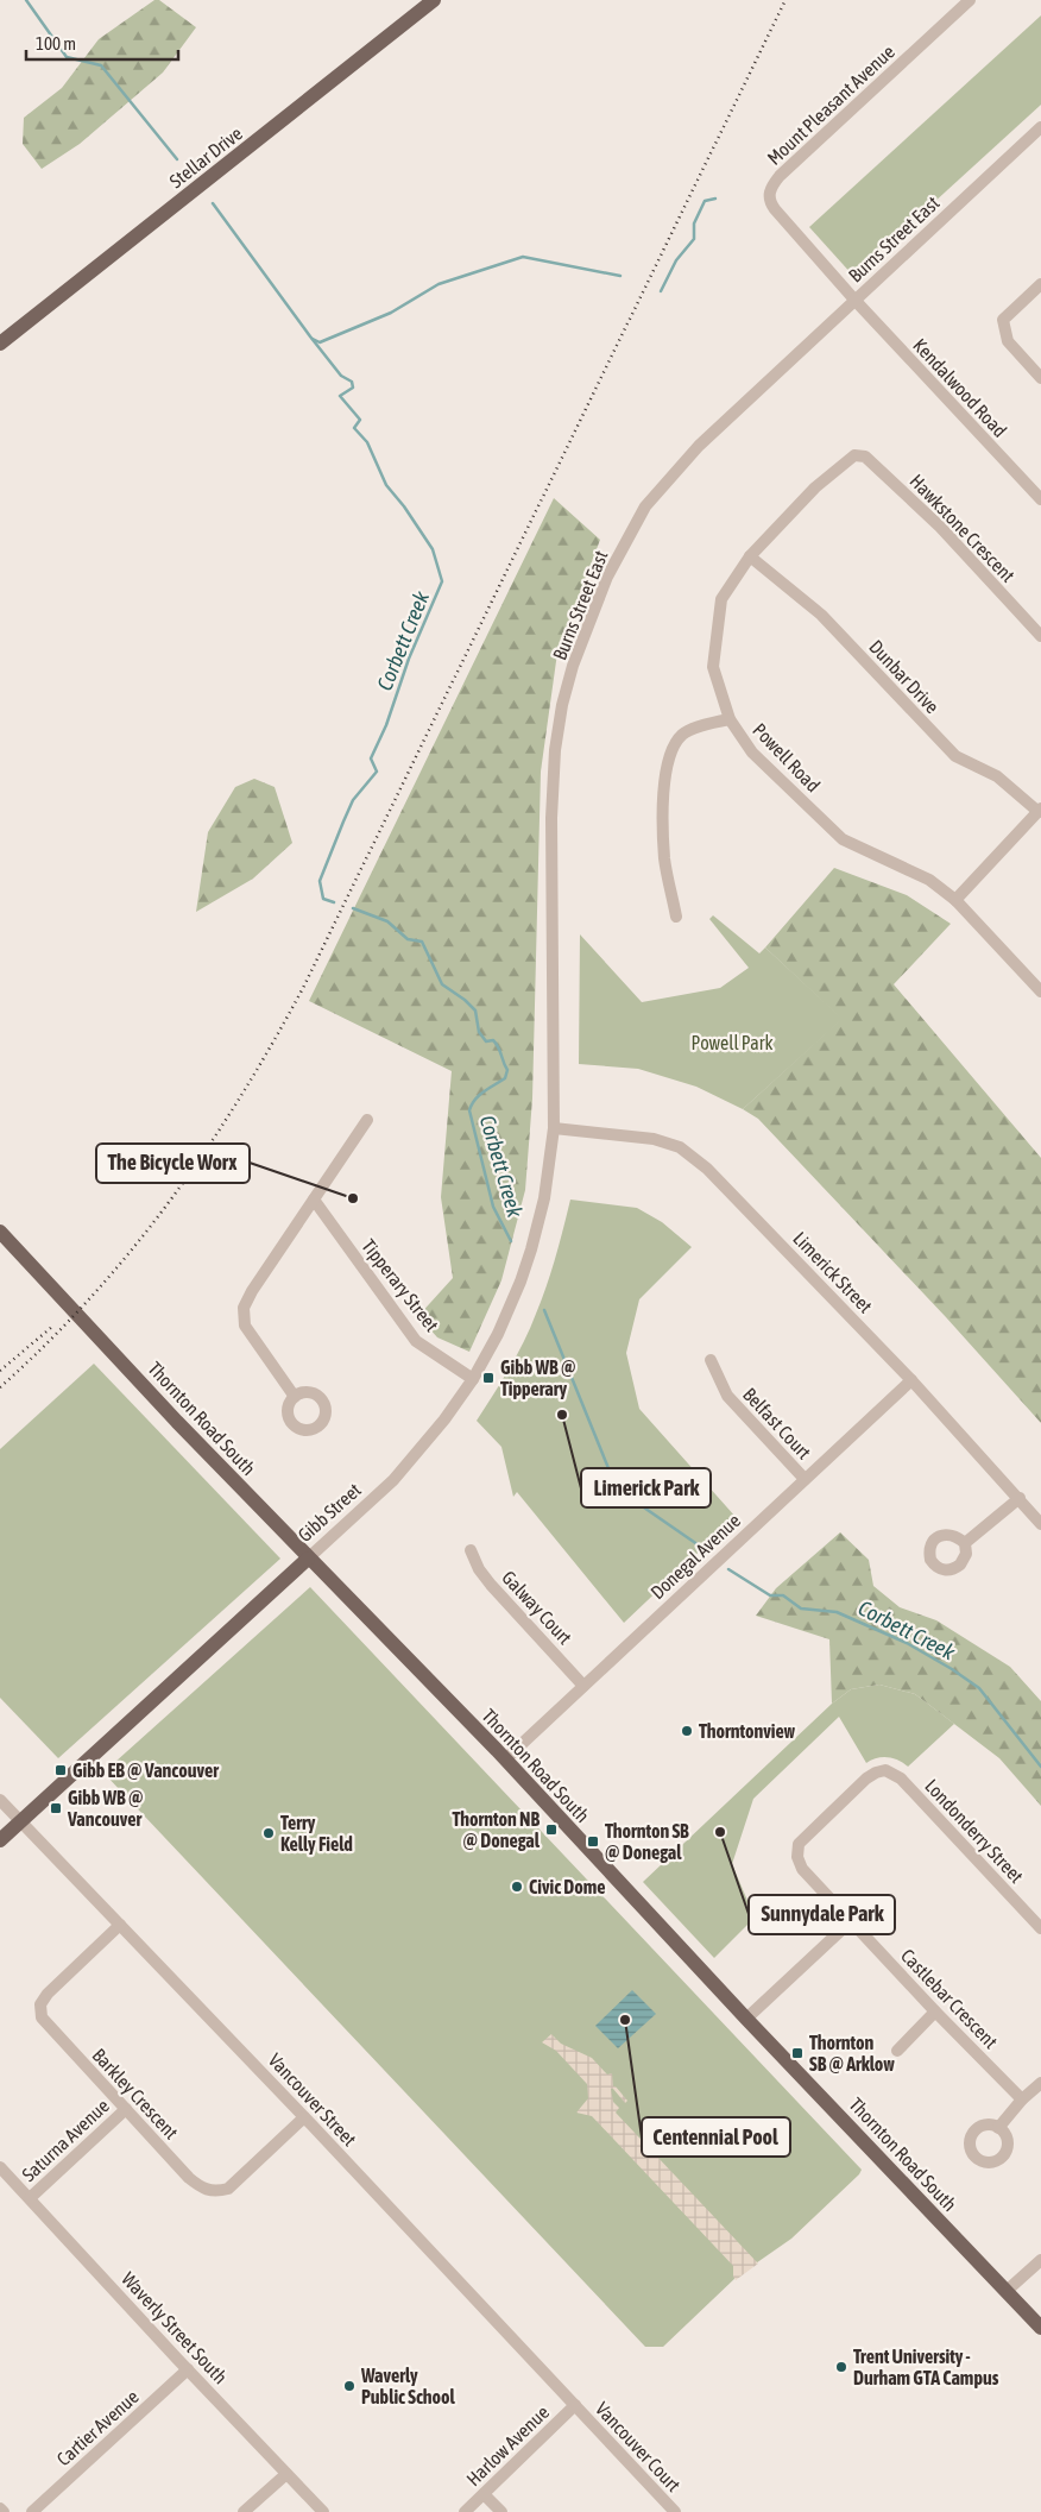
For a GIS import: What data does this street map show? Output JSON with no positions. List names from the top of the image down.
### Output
{
  "streets": {
    "main road": ["Stellar Drive", "Thornton Road South", "Gibb Street"],
    "street": [
      "Mount Pleasant Avenue",
      "Burns Street East",
      "Kendalwood Road",
      "Hawkstone Crescent",
      "Dunbar Drive",
      "Powell Road",
      "Limerick Street",
      "Tipperary Street",
      "Belfast Court",
      "Donegal Avenue",
      "Galway Court",
      "Londonderry Street",
      "Castlebar Crescent",
      "Barkley Crescent",
      "Vancouver Street",
      "Saturna Avenue",
      "Waverly Street South",
      "Cartier Avenue",
      "Harlow Avenue",
      "Vancouver Court"
    ]
  },
  "crossings": [
    ["Mount Pleasant Avenue", "Burns Street East"],
    ["Mount Pleasant Avenue", "Kendalwood Road"],
    ["Burns Street East", "Kendalwood Road"],
    ["Burns Street East", "Limerick Street"],
    ["Burns Street East", "Gibb Street"],
    ["Hawkstone Crescent", "Powell Road"],
    ["Dunbar Drive", "Powell Road"],
    ["Limerick Street", "Gibb Street"],
    ["Limerick Street", "Donegal Avenue"],
    ["Tipperary Street", "Gibb Street"],
    ["Thornton Road South", "Gibb Street"],
    ["Thornton Road South", "Donegal Avenue"],
    ["Belfast Court", "Donegal Avenue"],
    ["Gibb Street", "Vancouver Street"],
    ["Donegal Avenue", "Galway Court"],
    ["Londonderry Street", "Castlebar Crescent"],
    ["Barkley Crescent", "Vancouver Street"],
    ["Barkley Crescent", "Saturna Avenue"],
    ["Vancouver Street", "Harlow Avenue"],
    ["Vancouver Street", "Vancouver Court"],
    ["Saturna Avenue", "Waverly Street South"],
    ["Waverly Street South", "Cartier Avenue"],
    ["Harlow Avenue", "Vancouver Court"]
  ],
  "water": ["Corbett Creek"],
  "parks": ["Powell Park"],
  "places": {
    "other": [
      "The Bicycle Worx",
      "Limerick Park",
      "Thorntonview",
      "Sunnydale Park",
      "Terry Kelly Field",
      "Civic Dome",
      "Centennial Pool",
      "Trent University - Durham GTA Campus",
      "Waverly Public School"
    ],
    "transit": [
      "Gibb WB @ Tipperary",
      "Gibb EB @ Vancouver",
      "Gibb WB @ Vancouver",
      "Thornton NB @ Donegal",
      "Thornton SB @ Donegal",
      "Thornton SB @ Arklow"
    ]
  },
  "scale_bar": "100 m"
}
